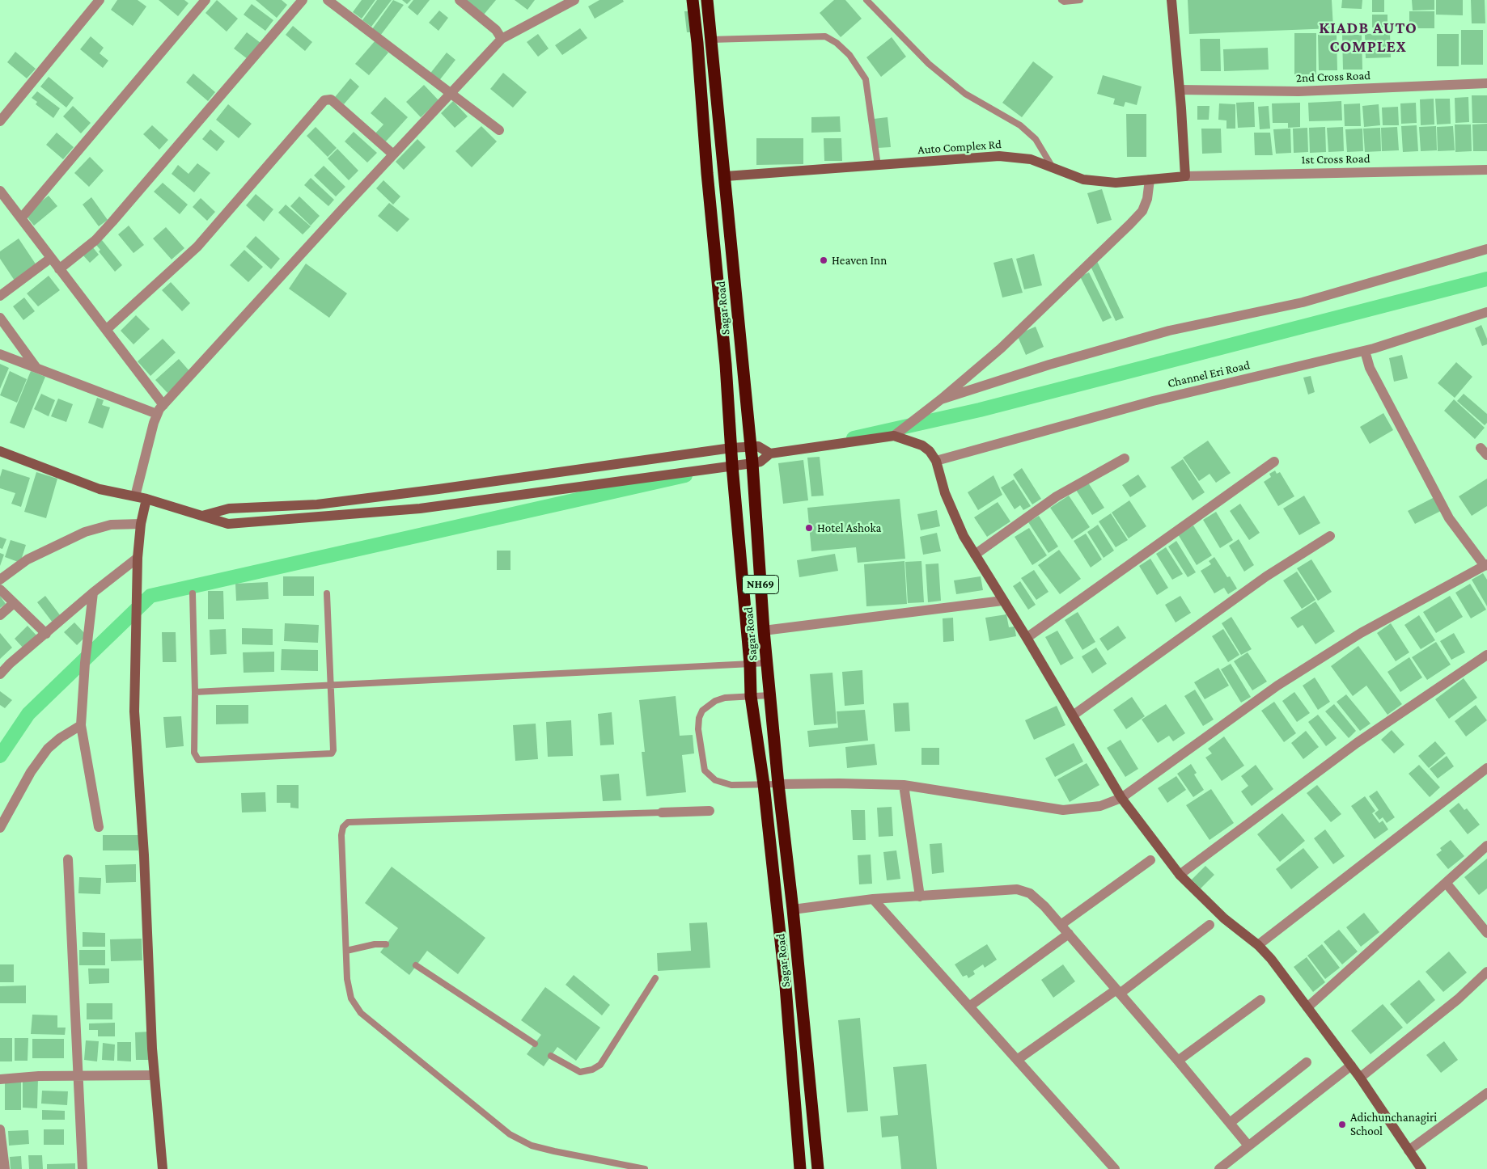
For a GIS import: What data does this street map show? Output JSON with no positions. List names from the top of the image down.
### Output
{
  "streets": {
    "highway": ["Sagar Road", "NH69"],
    "street": [
      "2nd Cross Road",
      "Auto Complex Rd",
      "1st Cross Road",
      "Channel Eri Road"
    ]
  },
  "crossings": [
    ["Auto Complex Rd", "1st Cross Road"],
    ["Auto Complex Rd", "Sagar Road"]
  ],
  "districts": ["KIADB AUTO COMPLEX"],
  "places": ["Heaven Inn", "Hotel Ashoka", "Adichunchanagiri School"]
}
